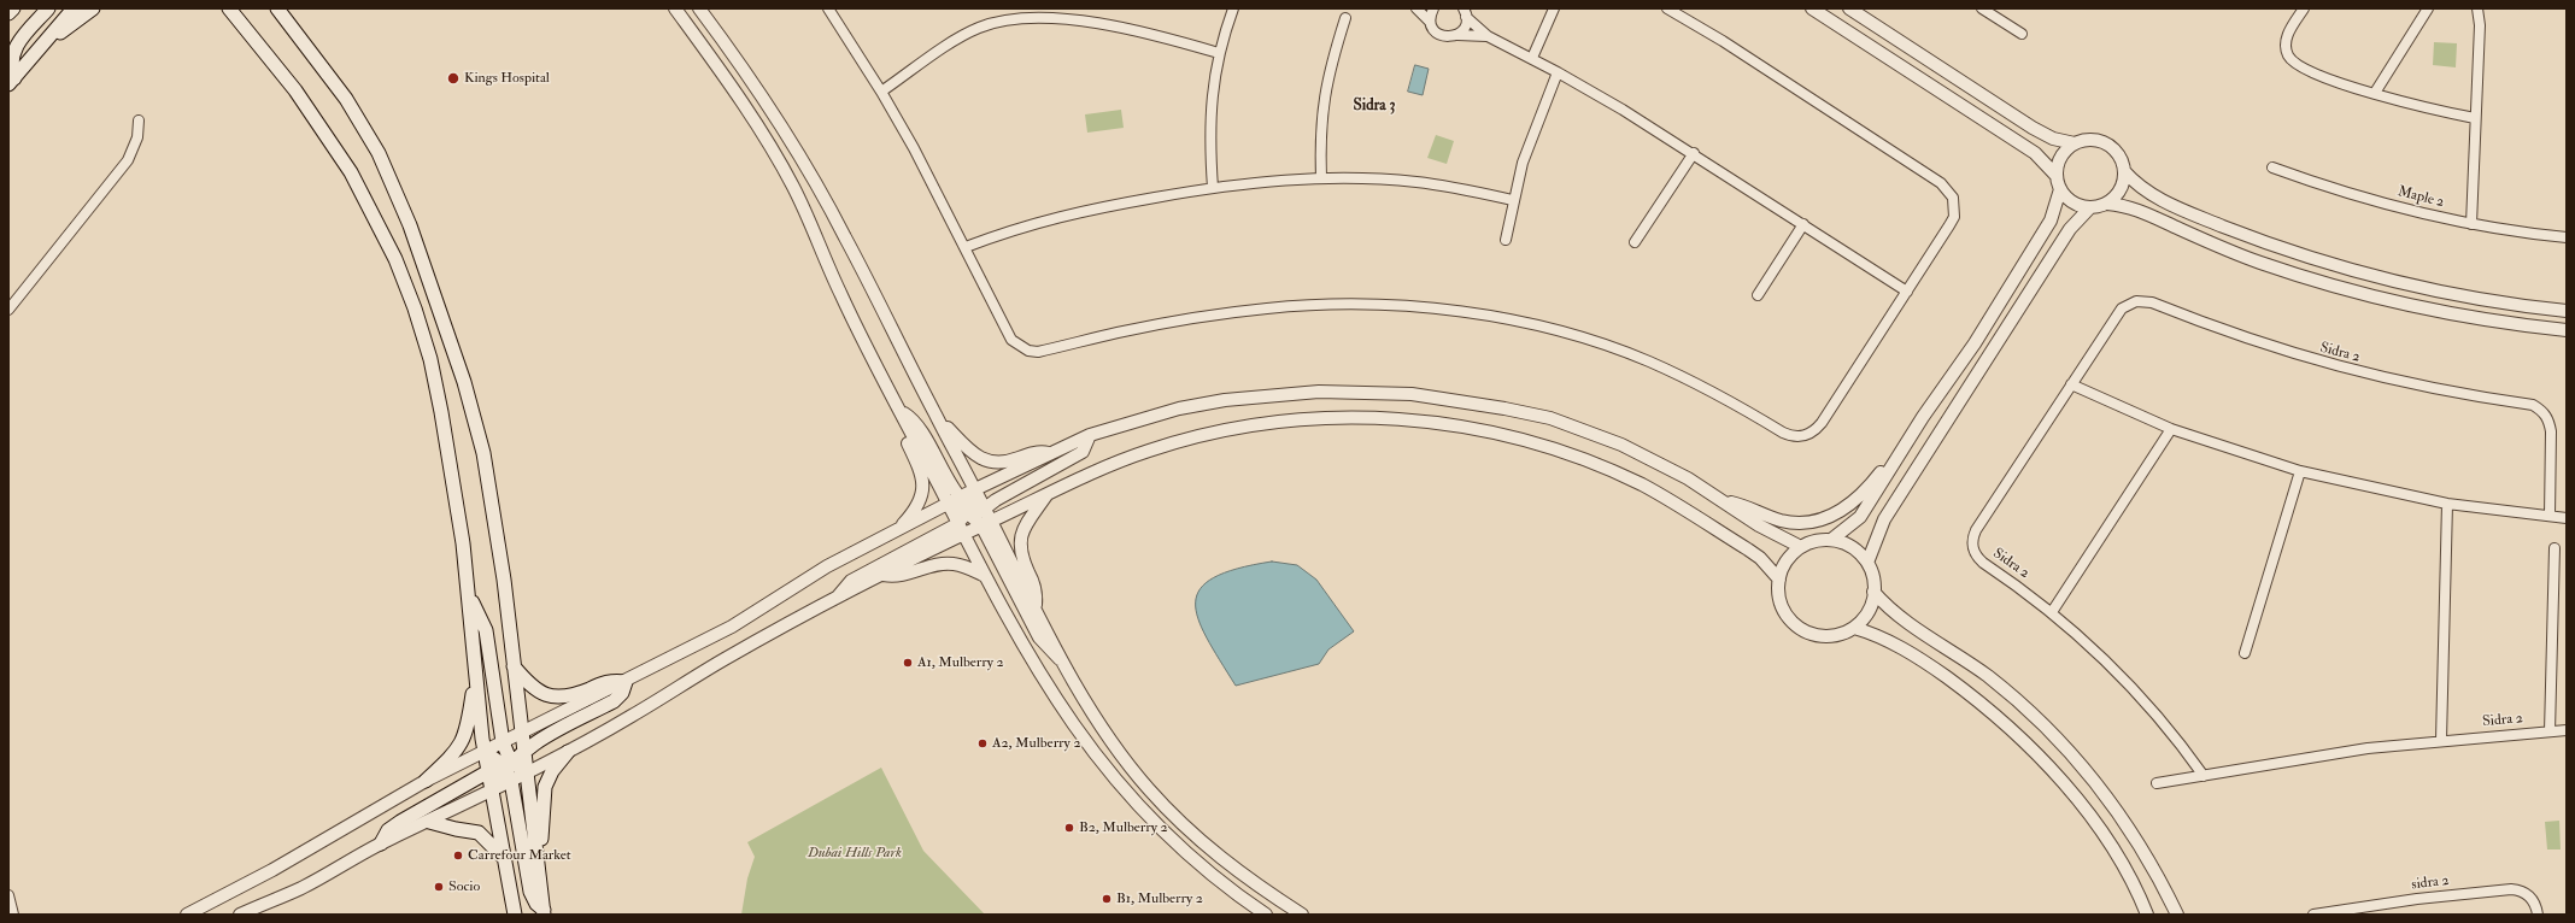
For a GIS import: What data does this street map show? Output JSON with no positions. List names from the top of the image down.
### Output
{
  "streets": {
    "street": ["Maple 2", "Sidra 2", "sidra 2"]
  },
  "districts": ["Sidra 3"],
  "parks": ["Dubai Hills Park"],
  "places": [
    "Kings Hospital",
    "A1, Mulberry 2",
    "A2, Mulberry 2",
    "B2, Mulberry 2",
    "Carrefour Market",
    "Socio",
    "B1, Mulberry 2"
  ]
}
